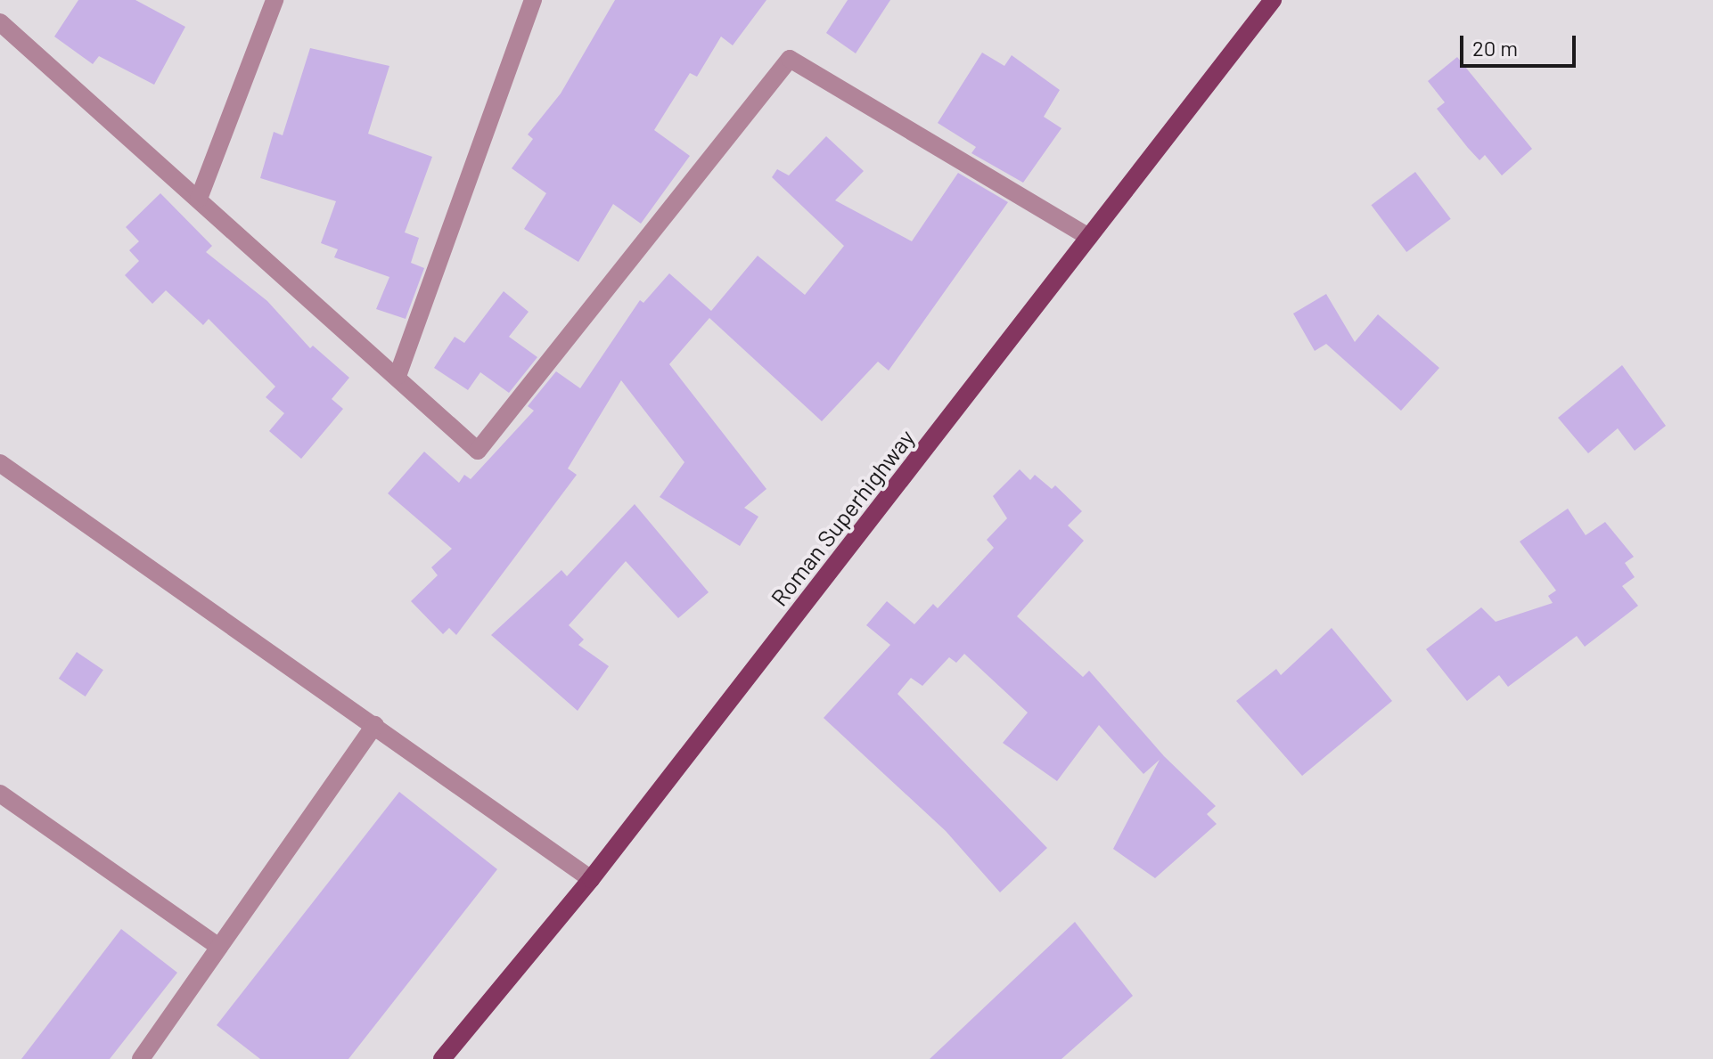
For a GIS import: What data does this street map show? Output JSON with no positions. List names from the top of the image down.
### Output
{
  "streets": {
    "main road": ["Roman Superhighway"]
  },
  "scale_bar": "20 m"
}
